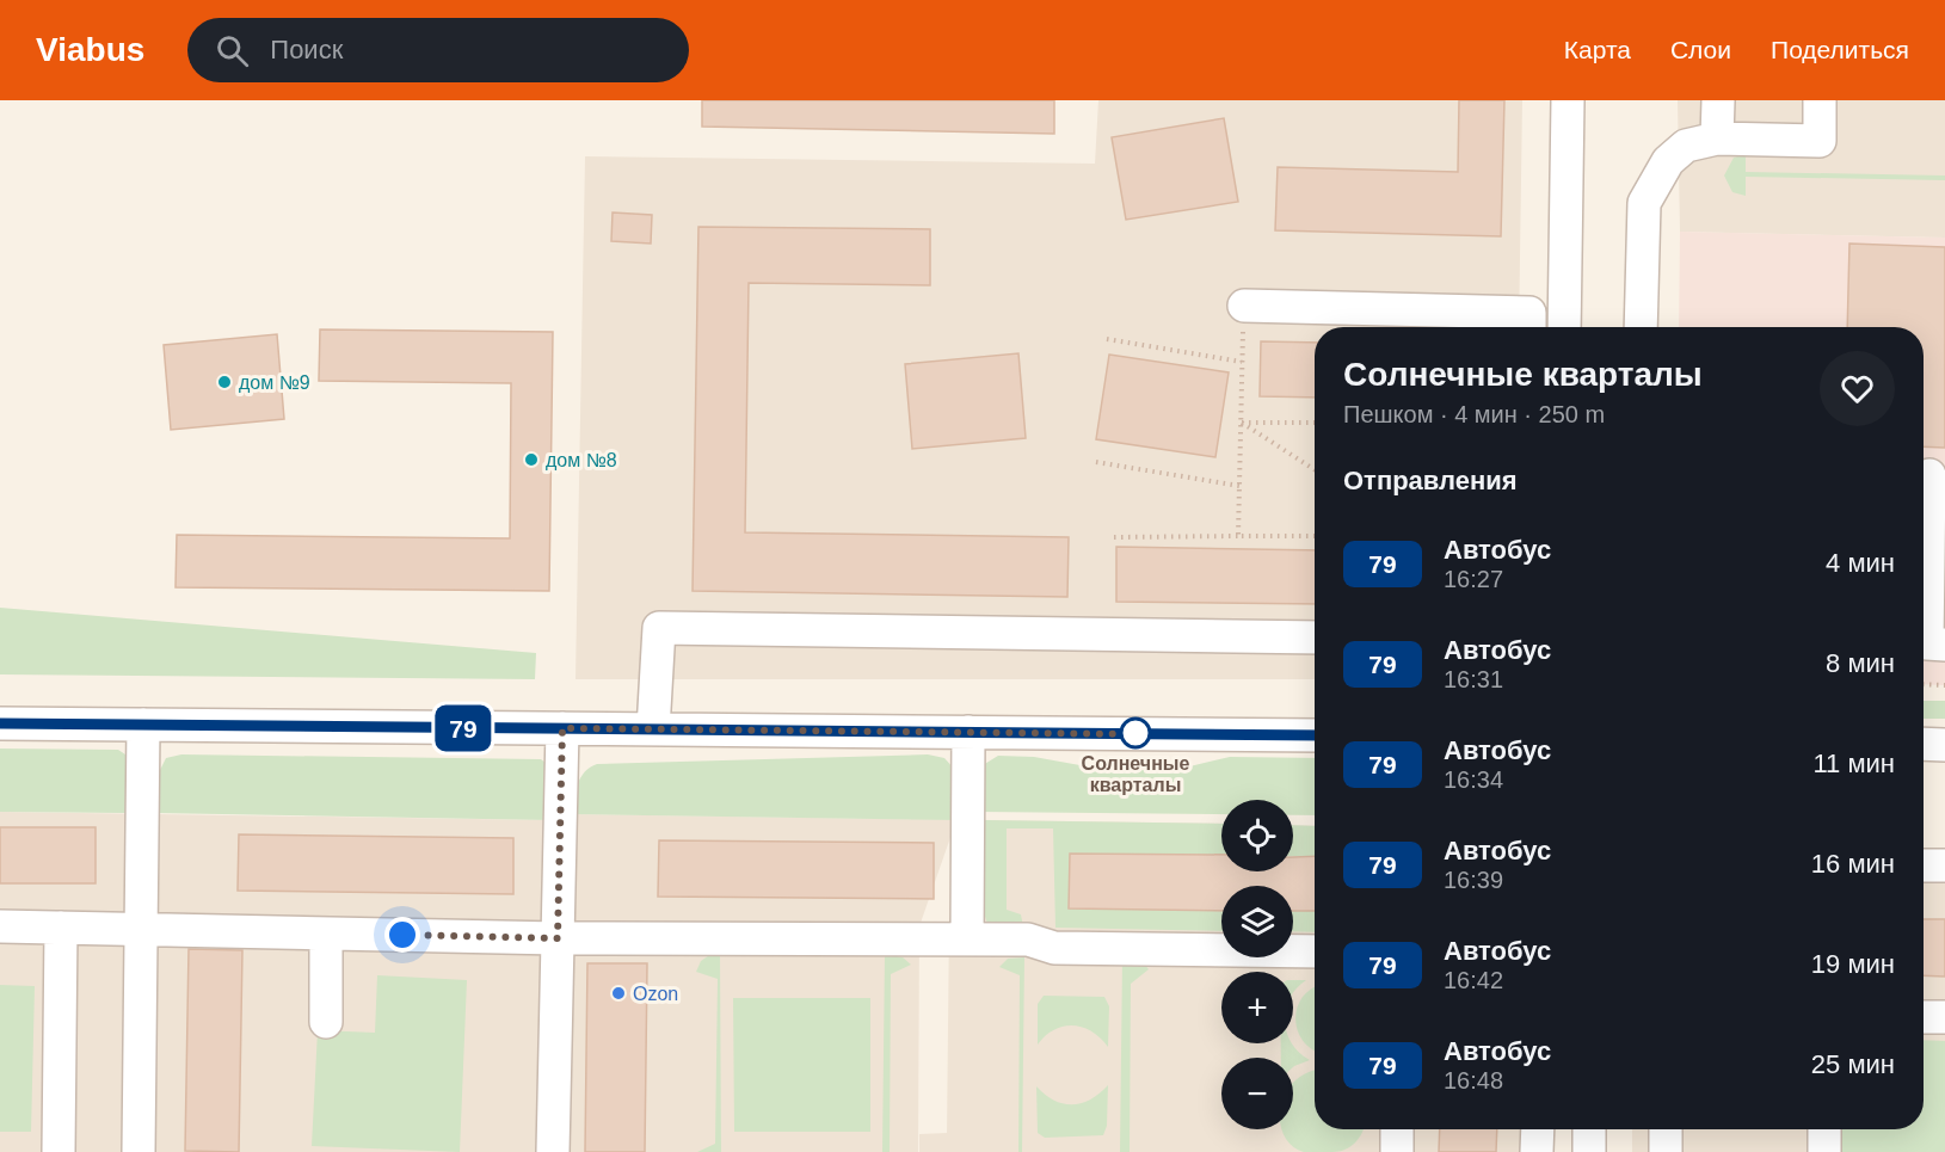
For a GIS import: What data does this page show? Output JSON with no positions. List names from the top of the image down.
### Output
{
  "places": [
    "дом №9",
    "дом №8",
    "Солнечные кварталы",
    "Ozon"
  ],
  "lines": ["bus line 79"],
  "page": {
    "header": "Viabus",
    "search": "Поиск",
    "nav": ["Карта", "Слои", "Поделиться"],
    "on_map": "79",
    "heading": [
      ["Солнечные кварталы", "Пешком · 4 мин · 250 m"],
      "Отправления"
    ],
    "list": [
      {
        "mark": "79",
        "name": "Автобус",
        "note": "16:27",
        "value": "4 мин"
      },
      {
        "mark": "79",
        "name": "Автобус",
        "note": "16:31",
        "value": "8 мин"
      },
      {
        "mark": "79",
        "name": "Автобус",
        "note": "16:34",
        "value": "11 мин"
      },
      {
        "mark": "79",
        "name": "Автобус",
        "note": "16:39",
        "value": "16 мин"
      },
      {
        "mark": "79",
        "name": "Автобус",
        "note": "16:42",
        "value": "19 мин"
      },
      {
        "mark": "79",
        "name": "Автобус",
        "note": "16:48",
        "value": "25 мин"
      }
    ],
    "map_buttons": ["+", "−"]
  }
}
